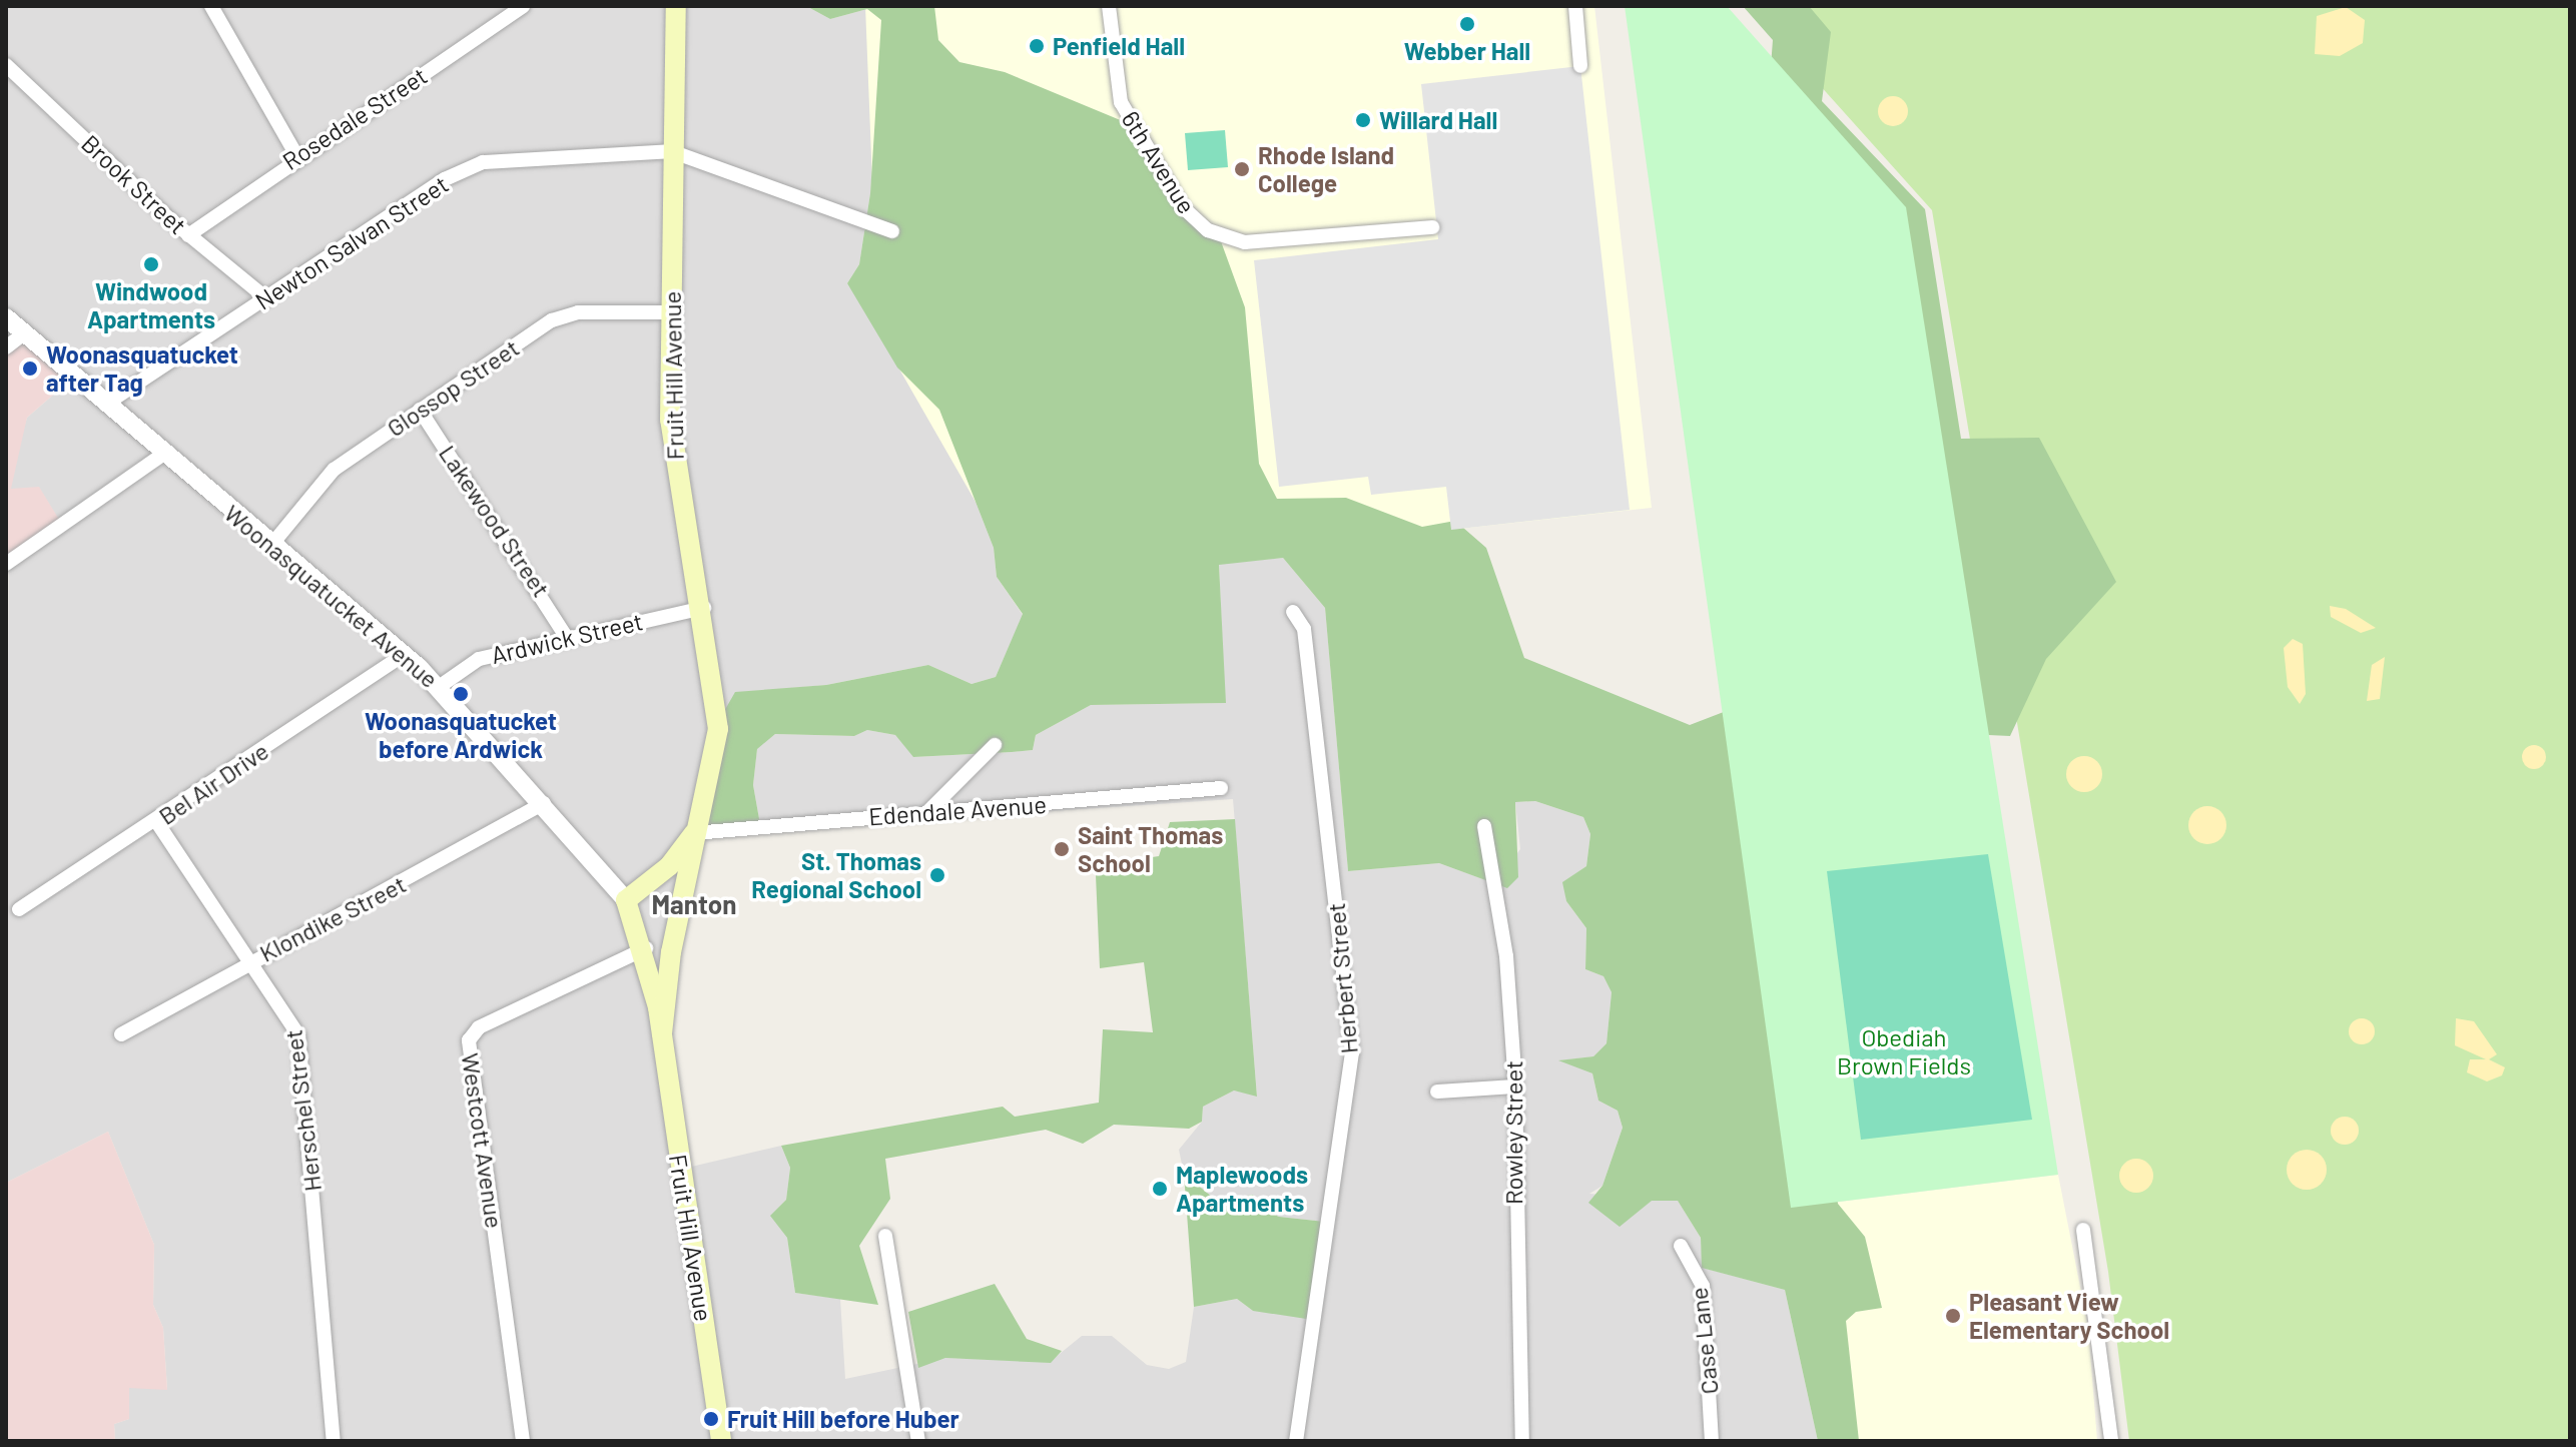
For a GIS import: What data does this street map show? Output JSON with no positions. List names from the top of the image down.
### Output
{
  "streets": {
    "main road": ["Fruit Hill Avenue", "Woonasquatucket Avenue"],
    "street": [
      "Rosedale Street",
      "6th Avenue",
      "Brook Street",
      "Newton Salvan Street",
      "Glossop Street",
      "Lakewood Street",
      "Ardwick Street",
      "Bel Air Drive",
      "Edendale Avenue",
      "Klondike Street",
      "Herbert Street",
      "Herschel Street",
      "Rowley Street",
      "Westcott Avenue",
      "Case Lane"
    ]
  },
  "crossings": [
    ["Rosedale Street", "Brook Street"],
    ["Brook Street", "Newton Salvan Street"],
    ["Newton Salvan Street", "Fruit Hill Avenue"],
    ["Newton Salvan Street", "Woonasquatucket Avenue"],
    ["Fruit Hill Avenue", "Glossop Street"],
    ["Fruit Hill Avenue", "Woonasquatucket Avenue"],
    ["Fruit Hill Avenue", "Ardwick Street"],
    ["Fruit Hill Avenue", "Edendale Avenue"],
    ["Fruit Hill Avenue", "Westcott Avenue"],
    ["Glossop Street", "Lakewood Street"],
    ["Glossop Street", "Woonasquatucket Avenue"],
    ["Lakewood Street", "Ardwick Street"],
    ["Woonasquatucket Avenue", "Ardwick Street"],
    ["Woonasquatucket Avenue", "Bel Air Drive"],
    ["Woonasquatucket Avenue", "Klondike Street"],
    ["Woonasquatucket Avenue", "Westcott Avenue"],
    ["Bel Air Drive", "Herschel Street"],
    ["Klondike Street", "Herschel Street"]
  ],
  "districts": ["Manton"],
  "parks": ["Obediah Brown Fields"],
  "places": [
    "Webber Hall",
    "Penfield Hall",
    "Willard Hall",
    "Rhode Island College",
    "Windwood Apartments",
    "Woonasquatucket after Tag",
    "Woonasquatucket before Ardwick",
    "Saint Thomas School",
    "St. Thomas Regional School",
    "Maplewoods Apartments",
    "Pleasant View Elementary School",
    "Fruit Hill before Huber"
  ]
}
